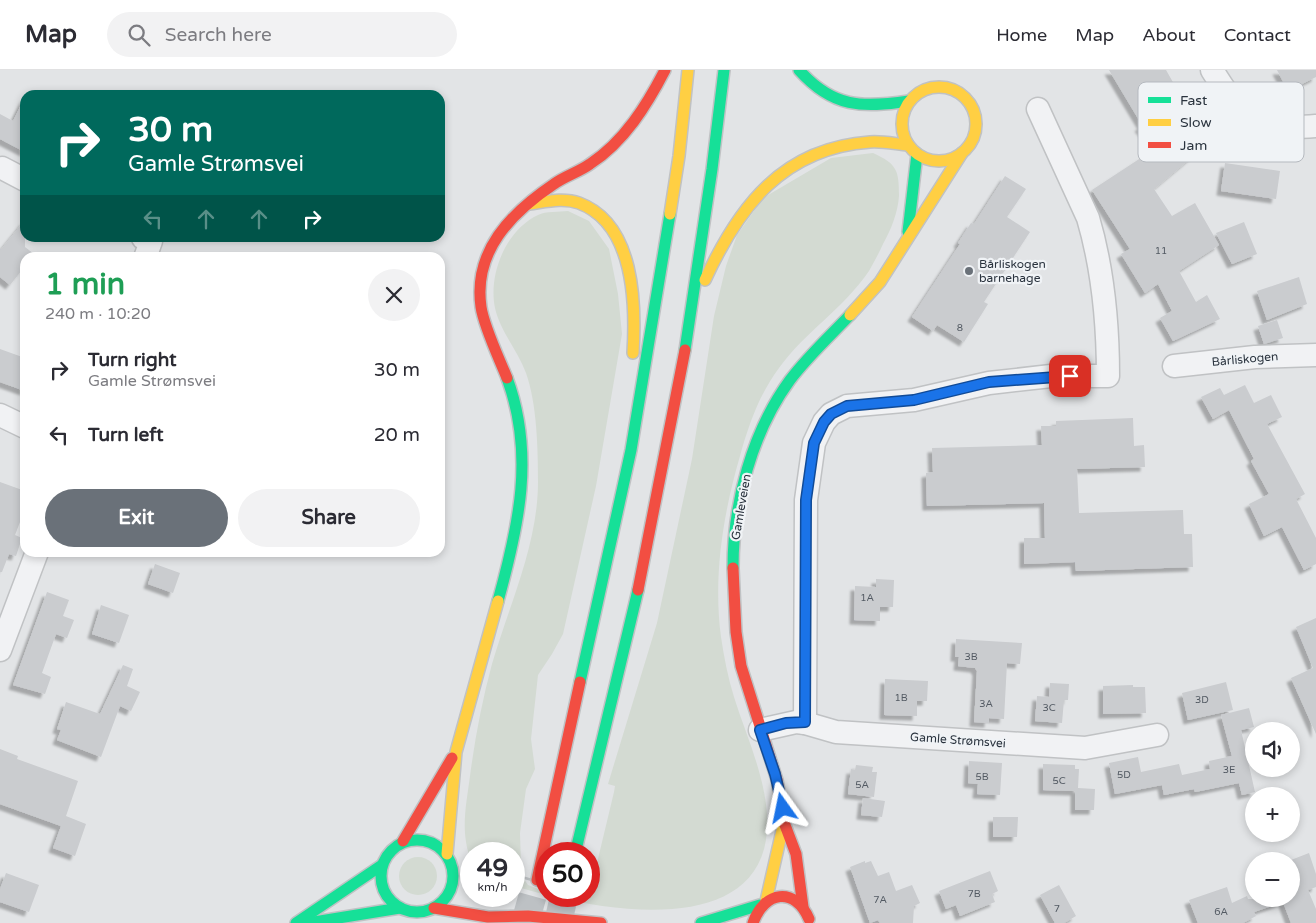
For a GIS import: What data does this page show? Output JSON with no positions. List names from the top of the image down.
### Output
{
  "streets": {
    "main road": ["Gamleveien"],
    "street": ["Bårliskogen", "Gamle Strømsvei"]
  },
  "crossings": [
    ["Gamleveien", "Gamle Strømsvei"]
  ],
  "places": ["Bårliskogen barnehage"],
  "house_numbers": [
    "11",
    "8",
    "1A",
    "3B",
    "1B",
    "3D",
    "3A",
    "3C",
    "3E",
    "5D",
    "5B",
    "5C",
    "5A",
    "7B",
    "7A",
    "7",
    "6A"
  ],
  "legend": ["Fast", "Slow", "Jam"],
  "page": {
    "header": "Map",
    "search": "Search here",
    "nav": [
      "Home",
      "Map",
      "About",
      "Contact"
    ],
    "turn": ["30 m", "Gamle Strømsvei"],
    "heading": ["1 min", "240 m · 10:20"],
    "list": [
      {
        "name": "Turn right",
        "note": "Gamle Strømsvei",
        "value": "30 m"
      },
      {
        "name": "Turn left",
        "value": "20 m"
      }
    ],
    "buttons": ["Exit", "Share"],
    "map_buttons": ["+", "−"],
    "speed": "49 km/h",
    "limit": "50"
  }
}
